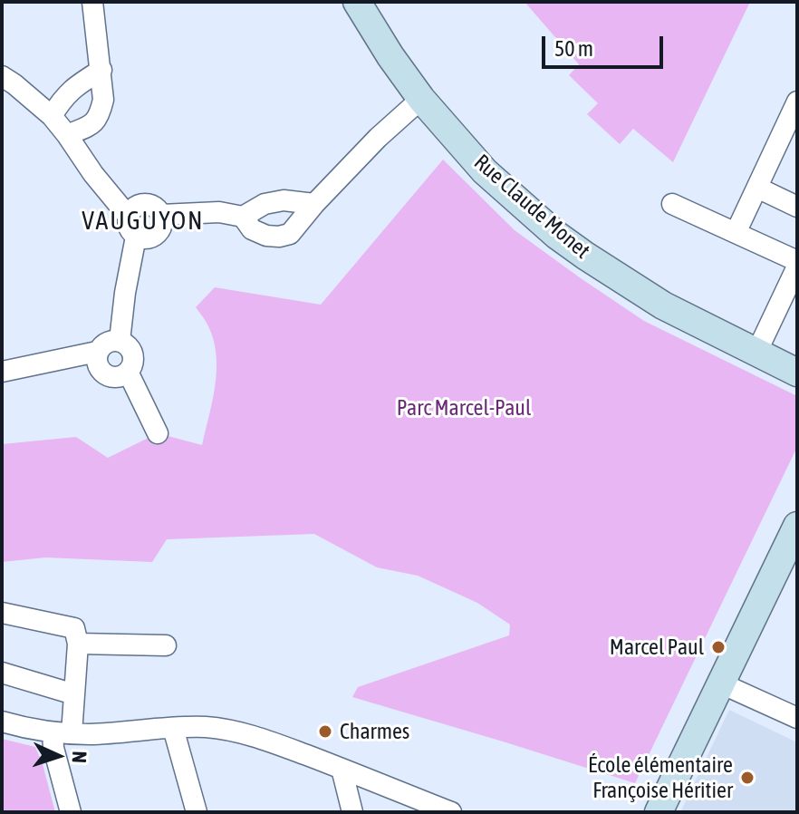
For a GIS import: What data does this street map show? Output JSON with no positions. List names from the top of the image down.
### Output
{
  "streets": {
    "street": ["Rue Claude Monet"]
  },
  "districts": ["VAUGUYON"],
  "parks": ["Parc Marcel-Paul"],
  "places": ["Marcel Paul", "Charmes", "École élémentaire Françoise Héritier"],
  "scale_bar": "50 m",
  "north": "right"
}
